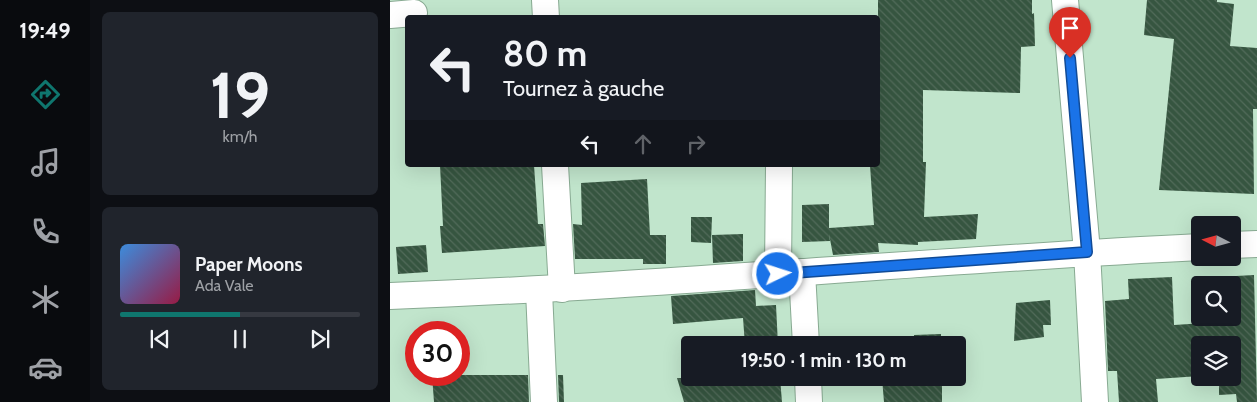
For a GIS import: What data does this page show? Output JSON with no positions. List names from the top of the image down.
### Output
{
  "north": "left",
  "page": {
    "tabs": "19:49",
    "tile": ["19", "km/h"],
    "turn": ["80 m", "Tournez à gauche"],
    "song": ["Paper Moons", "Ada Vale"],
    "limit": "30",
    "trip": "19:50 · 1 min · 130 m"
  }
}
